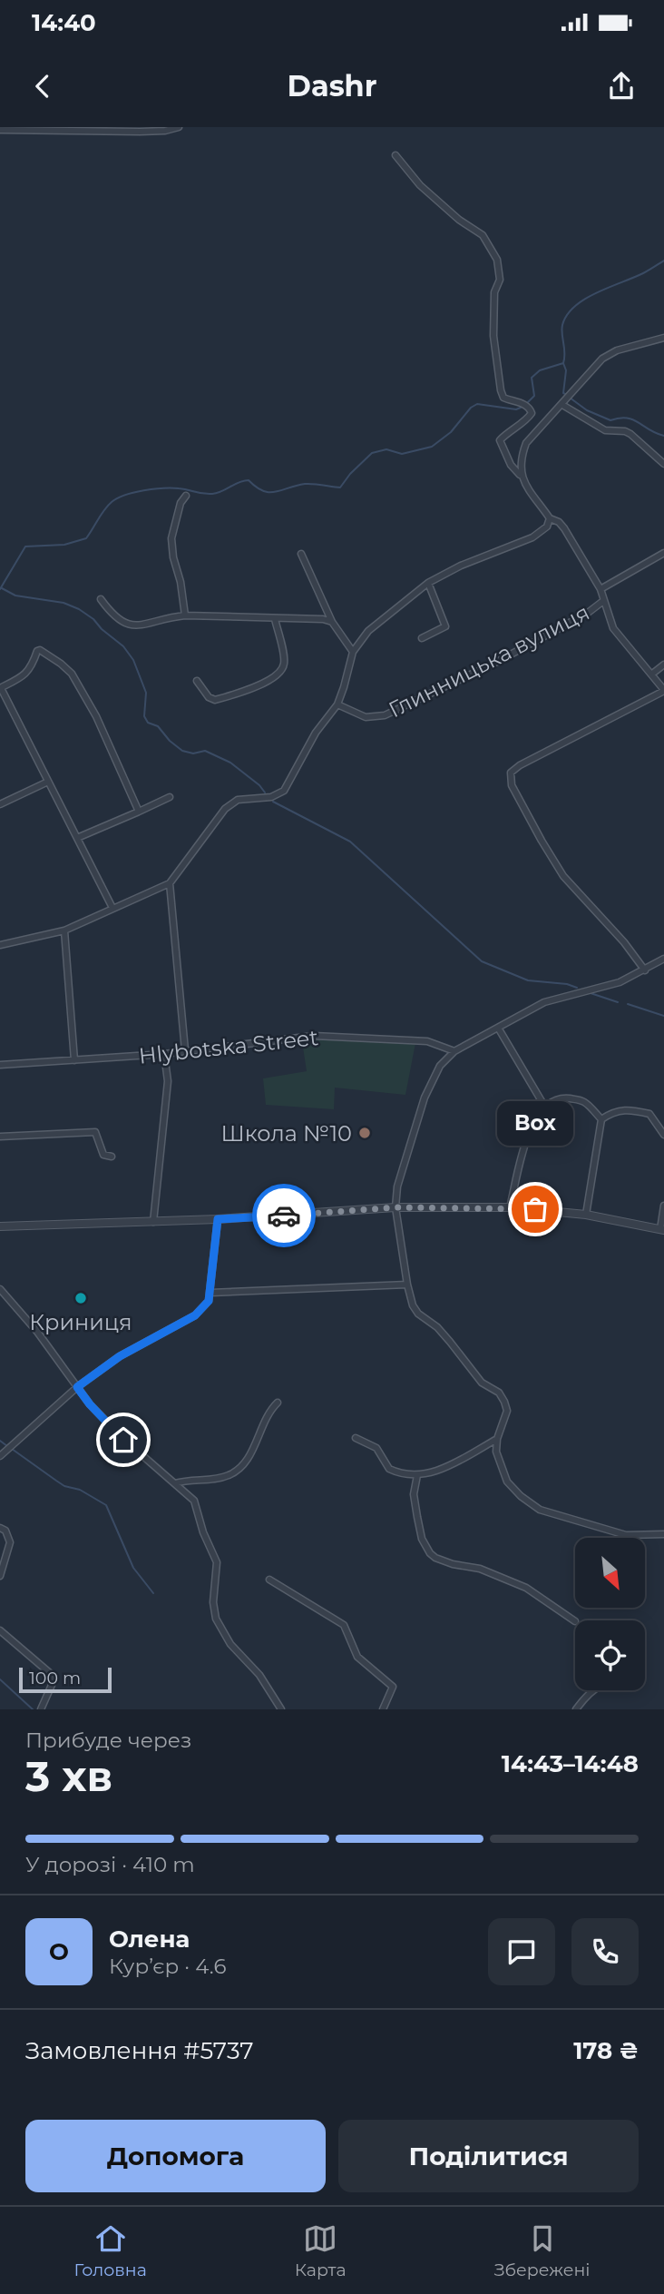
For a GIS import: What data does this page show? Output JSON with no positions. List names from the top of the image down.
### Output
{
  "streets": {
    "street": ["Глинницька вулиця", "Hlybotska Street"]
  },
  "places": ["Школа №10", "Box", "Криниця"],
  "scale_bar": "100 m",
  "north": "bottom right",
  "page": {
    "status": "14:40",
    "header": "Dashr",
    "bubble": "Box",
    "scale": "100 m",
    "heading": ["3 хв", "Прибуде через", "14:43–14:48"],
    "panel": [
      "Олена",
      "Кур’єр · 4.6",
      "Замовлення #5737",
      "178 ₴"
    ],
    "bar": "У дорозі · 410 m",
    "round": "О",
    "buttons": ["Допомога", "Поділитися"],
    "tabs": ["Головна", "Карта", "Збережені"]
  }
}
